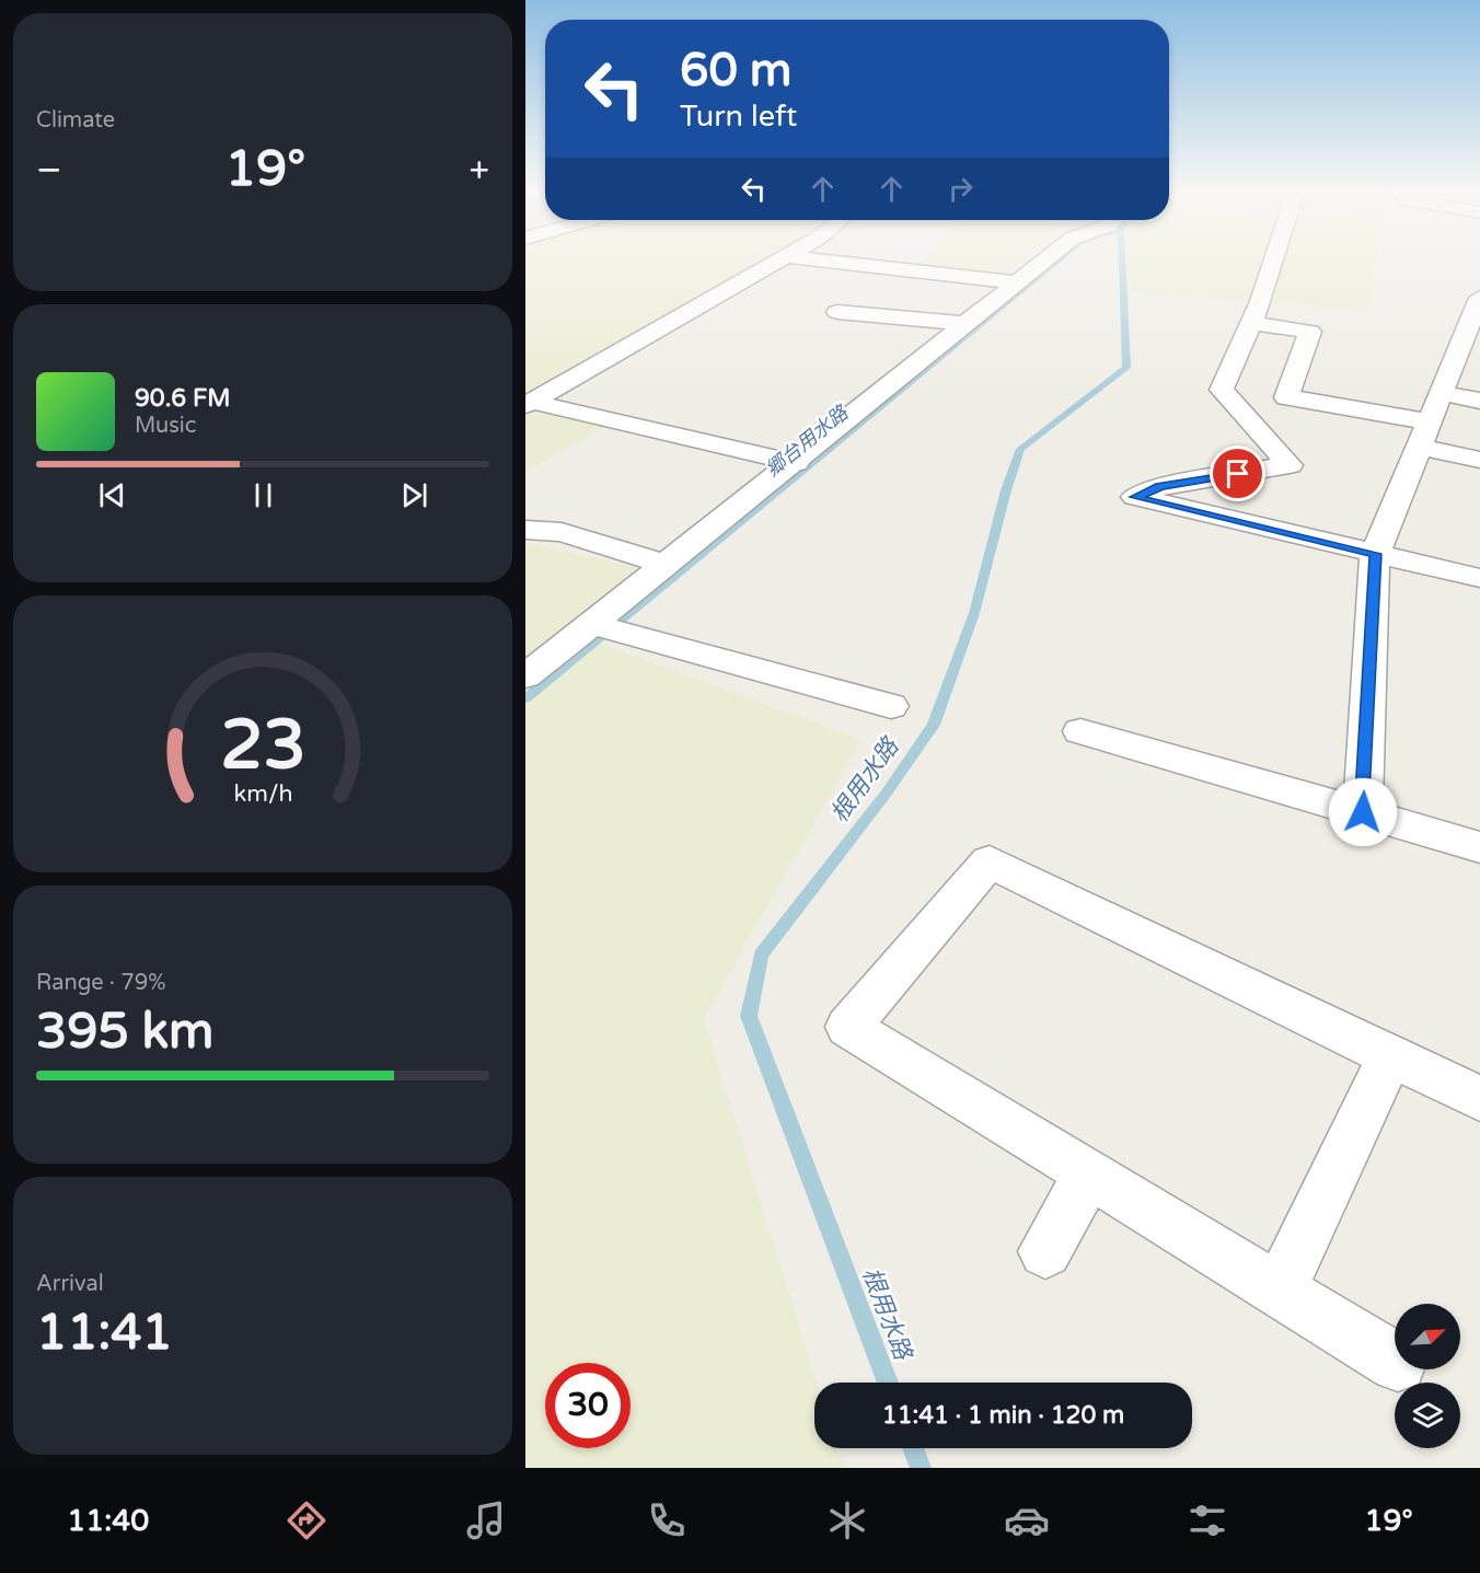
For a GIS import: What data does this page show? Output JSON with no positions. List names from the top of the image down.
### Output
{
  "water": ["郷台用水路", "根用水路"],
  "north": "top right",
  "page": {
    "tile": [
      "Climate",
      ["Range · 79%", "395 km"],
      ["Arrival", "11:41"]
    ],
    "turn": ["60 m", "Turn left"],
    "heat": ["−", "19°", "+"],
    "song": ["90.6 FM", "Music"],
    "limit": "30",
    "trip": "11:41 · 1 min · 120 m",
    "tabs": ["11:40", "19°"],
    "gauge": ["23", "km/h"]
  }
}
